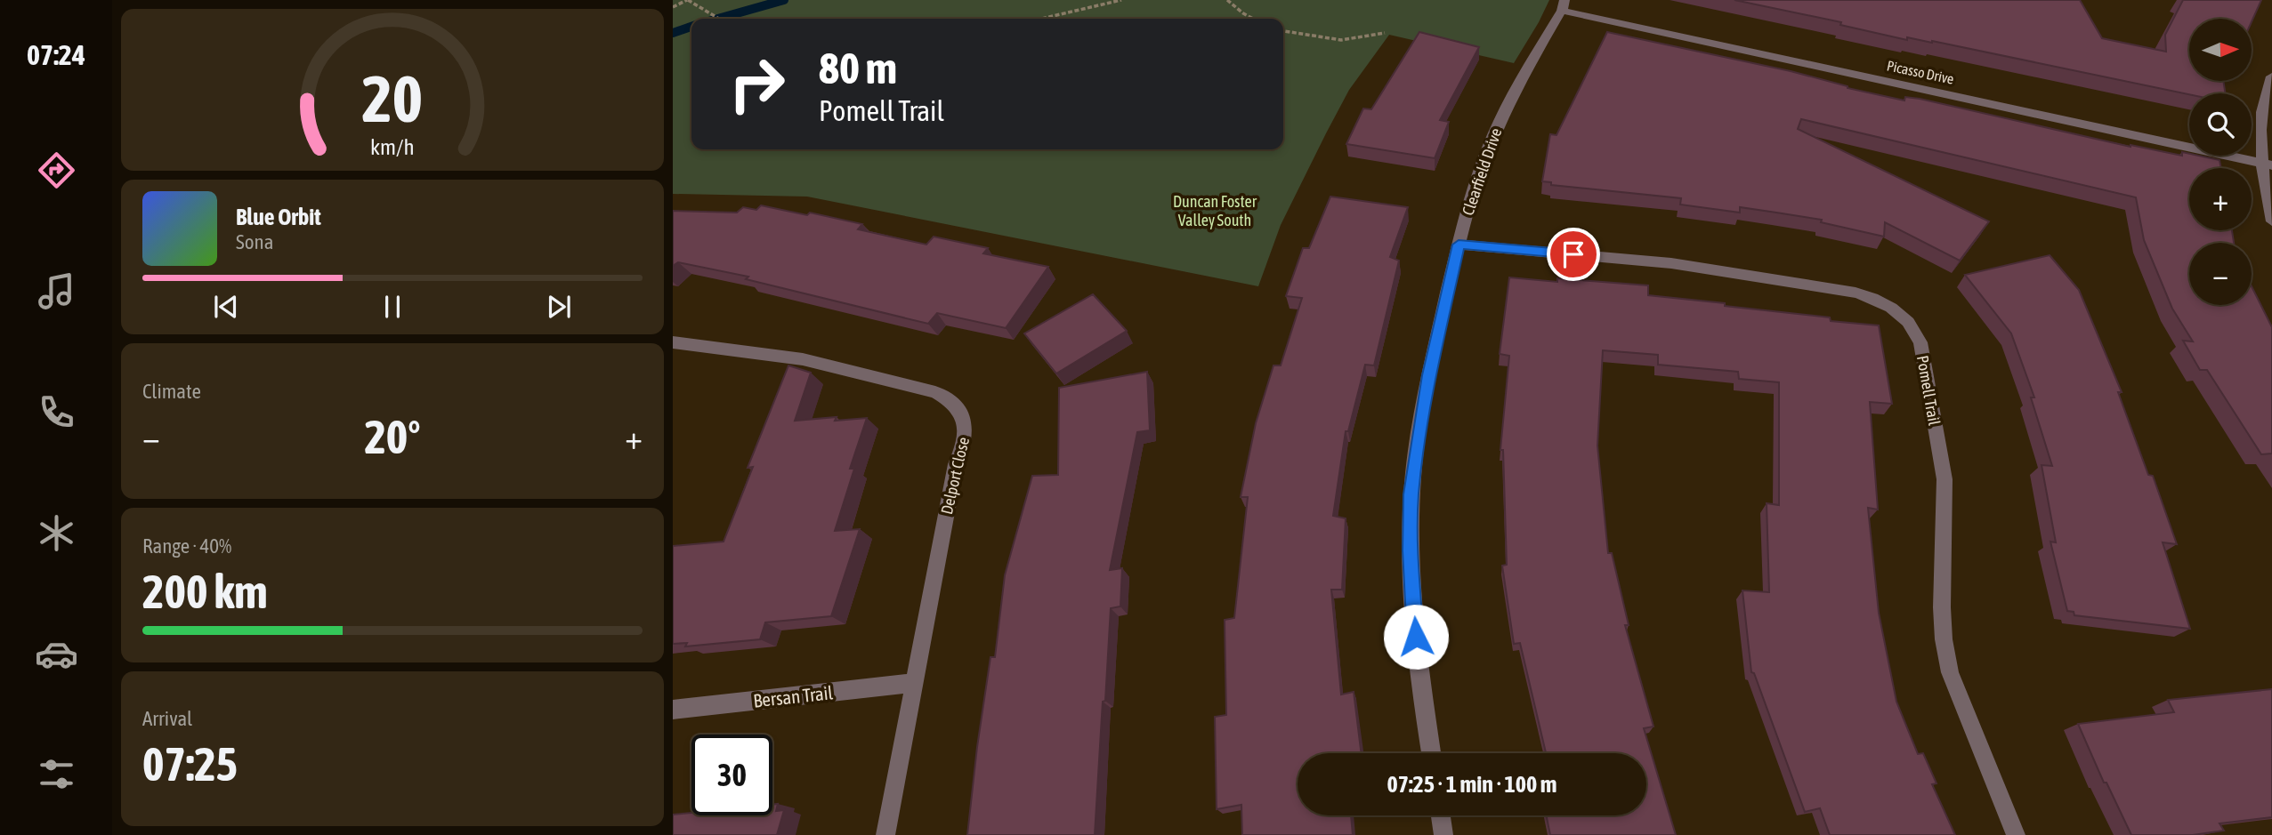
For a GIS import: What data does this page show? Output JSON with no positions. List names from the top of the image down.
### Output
{
  "streets": {
    "street": [
      "Picasso Drive",
      "Clearfield Drive",
      "Pomell Trail",
      "Delport Close",
      "Bersan Trail"
    ]
  },
  "crossings": [
    ["Picasso Drive", "Clearfield Drive"],
    ["Clearfield Drive", "Pomell Trail"],
    ["Delport Close", "Bersan Trail"]
  ],
  "parks": ["Duncan Foster Valley South"],
  "north": "right",
  "page": {
    "tabs": "07:24",
    "map_buttons": ["+", "−"],
    "turn": ["80 m", "Pomell Trail"],
    "song": ["Blue Orbit", "Sona"],
    "tile": [
      "Climate",
      ["Range · 40%", "200 km"],
      ["Arrival", "07:25"]
    ],
    "heat": ["−", "20°", "+"],
    "limit": "30",
    "trip": "07:25 · 1 min · 100 m",
    "gauge": ["20", "km/h"]
  }
}
